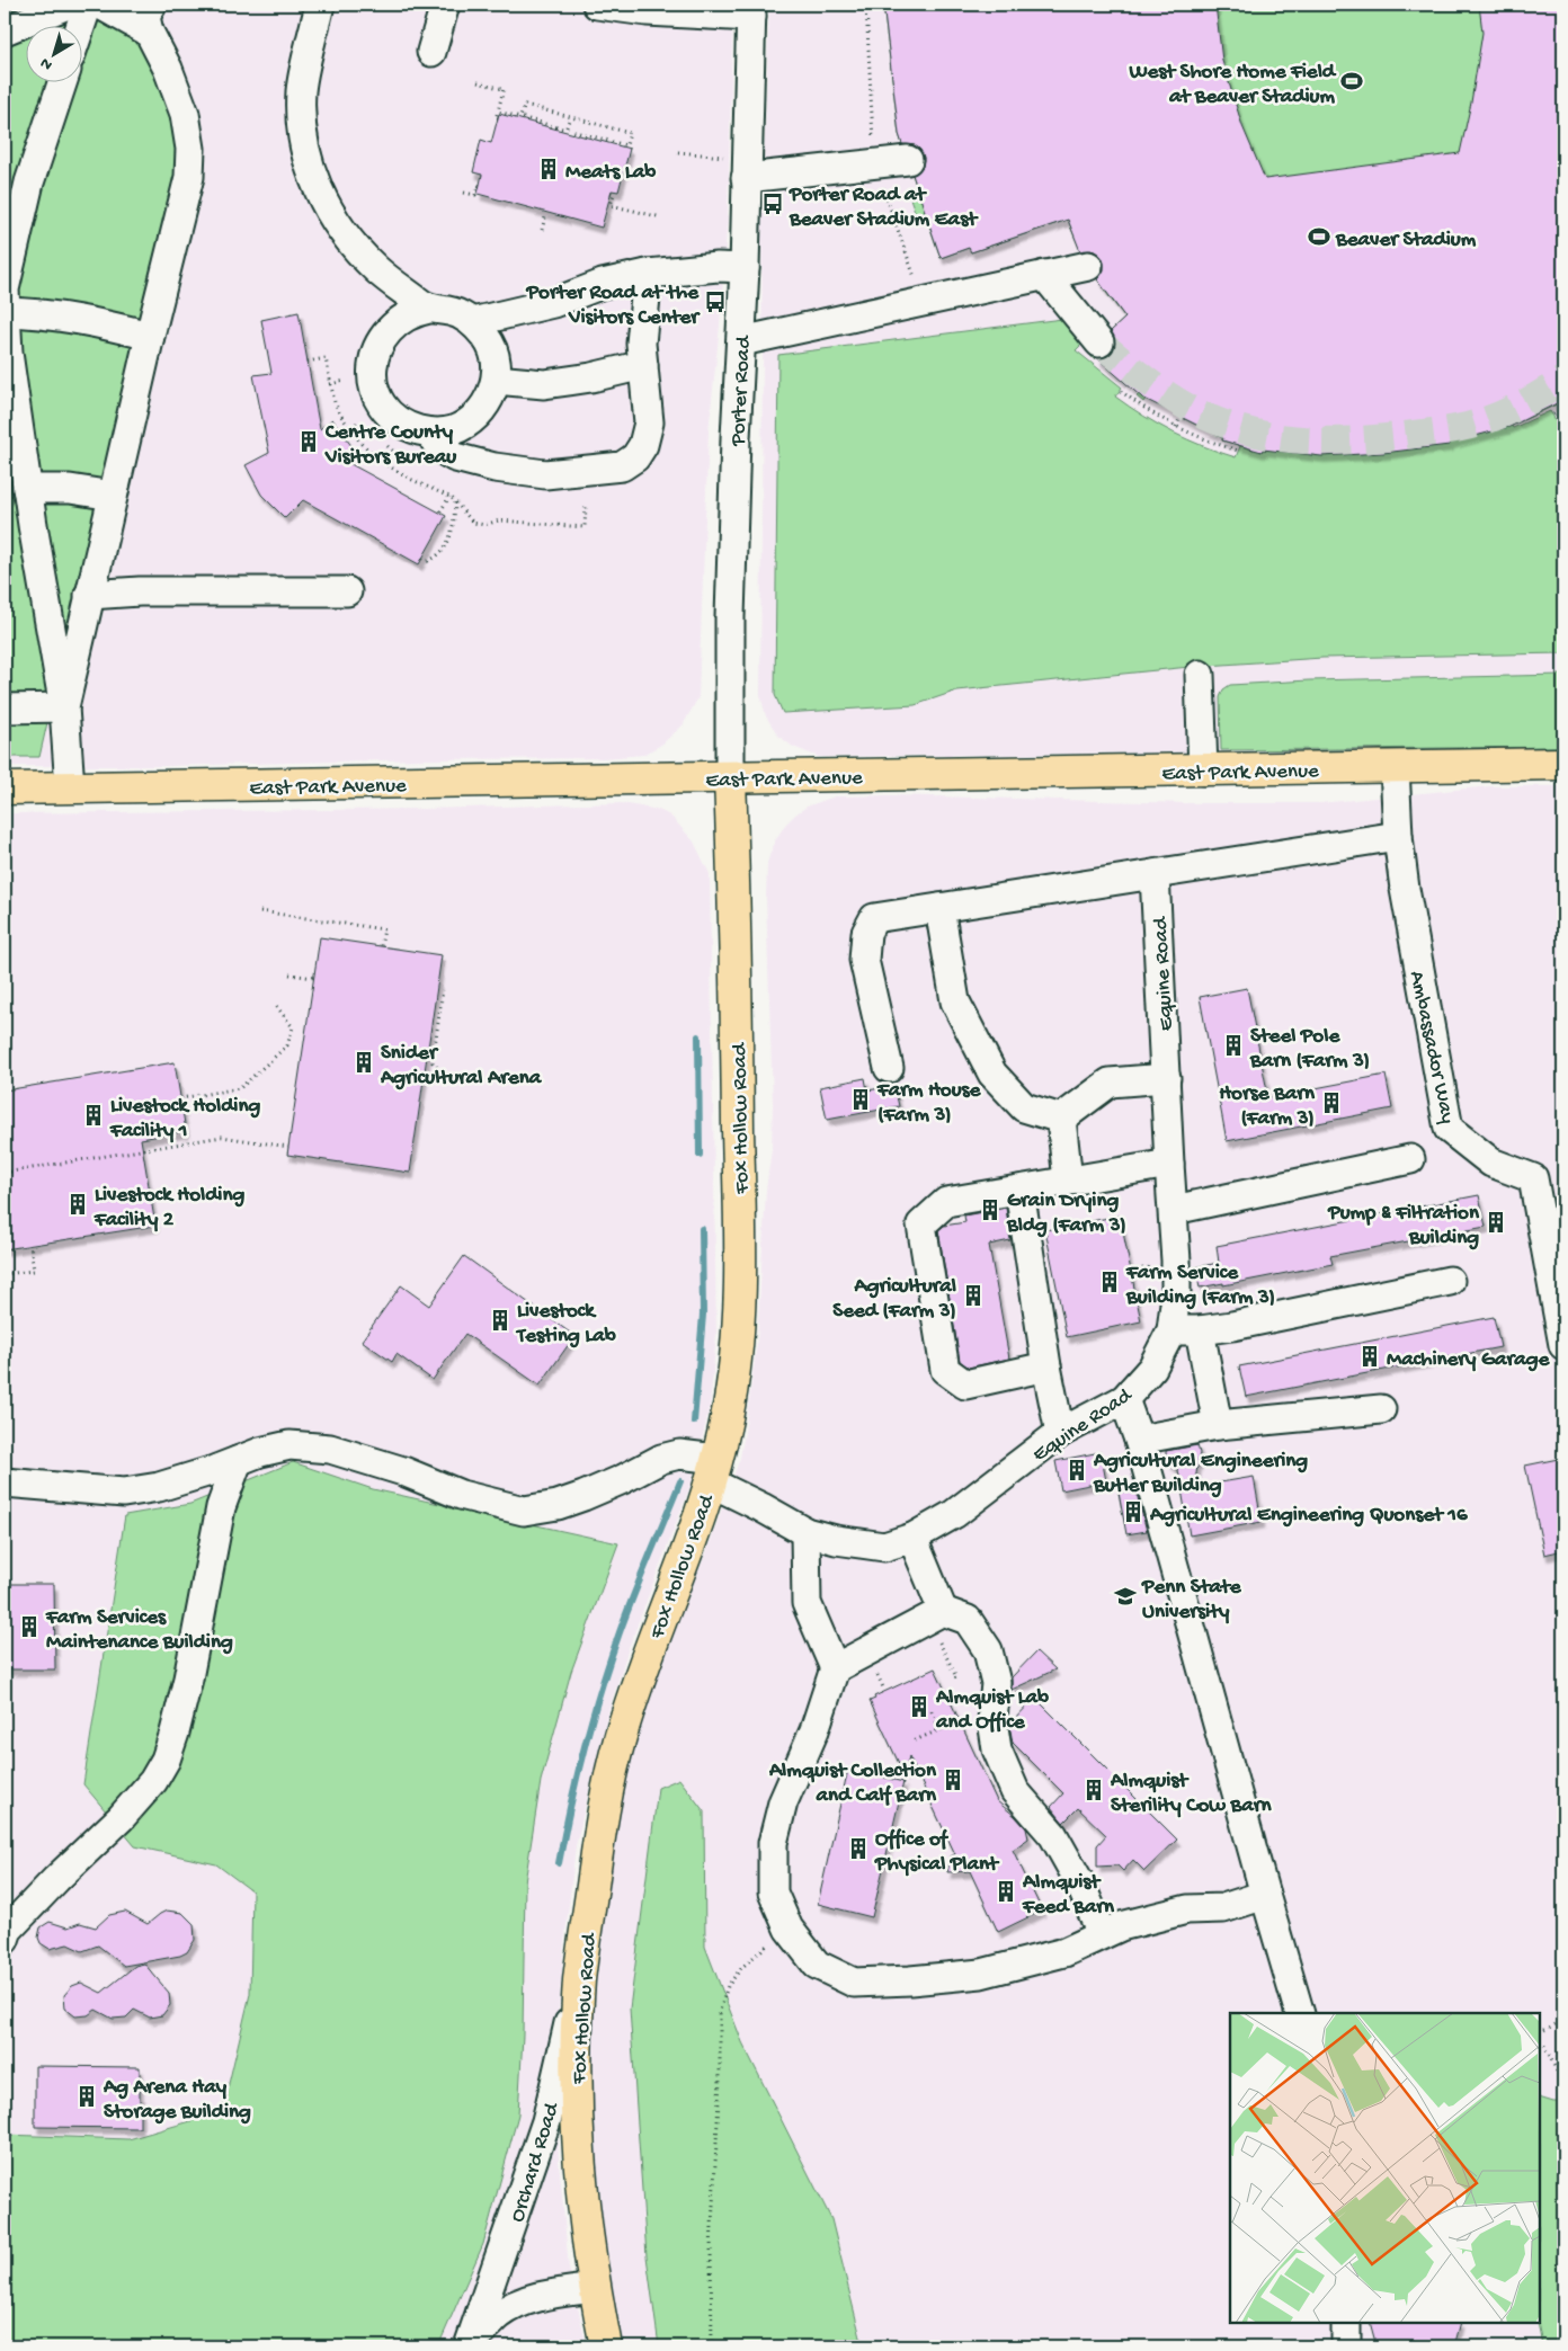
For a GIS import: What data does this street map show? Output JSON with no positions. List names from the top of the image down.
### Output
{
  "streets": {
    "main road": ["East Park Avenue", "Fox Hollow Road"],
    "street": [
      "Porter Road",
      "Equine Road",
      "Ambassador Way",
      "Orchard Road"
    ]
  },
  "crossings": [
    ["Porter Road", "East Park Avenue"],
    ["Porter Road", "Fox Hollow Road"],
    ["East Park Avenue", "Ambassador Way"],
    ["East Park Avenue", "Fox Hollow Road"],
    ["Equine Road", "Fox Hollow Road"],
    ["Fox Hollow Road", "Orchard Road"]
  ],
  "places": {
    "sports": ["West Shore Home Field at Beaver Stadium", "Beaver Stadium"],
    "building": [
      "Meats Lab",
      "Centre County Visitors Bureau",
      "Steel Pole Barn (Farm 3)",
      "Snider Agricultural Arena",
      "Farm House (Farm 3)",
      "Horse Barn (Farm 3)",
      "Livestock Holding Facility 1",
      "Livestock Holding Facility 2",
      "Grain Drying Bldg (Farm 3)",
      "Pump & Filtration Building",
      "Farm Service Building (Farm 3)",
      "Agricultural Seed (Farm 3)",
      "Livestock Testing Lab",
      "Machinery Garage",
      "Agricultural Engineering Butler Building",
      "Agricultural Engineering Quonset 16",
      "Farm Services Maintenance Building",
      "Almquist Lab and Office",
      "Almquist Collection and Calf Barn",
      "Almquist Sterility Cow Barn",
      "Office of Physical Plant",
      "Almquist Feed Barn",
      "Ag Arena Hay Storage Building"
    ],
    "bus stop": ["Porter Road at Beaver Stadium East", "Porter Road at the Visitors Center"],
    "school or university": ["Penn State University"]
  },
  "north": "bottom left"
}
